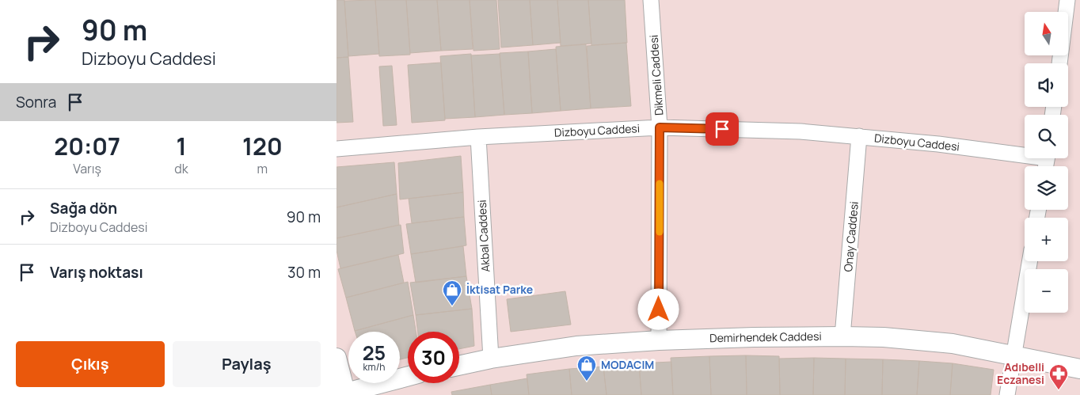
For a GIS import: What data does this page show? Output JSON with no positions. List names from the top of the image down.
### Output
{
  "streets": {
    "street": [
      "Dikmeli Caddesi",
      "Dizboyu Caddesi",
      "Akbal Caddesi",
      "Onay Caddesi",
      "Demirhendek Caddesi"
    ]
  },
  "crossings": [
    ["Dikmeli Caddesi", "Dizboyu Caddesi"],
    ["Dikmeli Caddesi", "Demirhendek Caddesi"],
    ["Dizboyu Caddesi", "Akbal Caddesi"],
    ["Dizboyu Caddesi", "Onay Caddesi"],
    ["Akbal Caddesi", "Demirhendek Caddesi"],
    ["Onay Caddesi", "Demirhendek Caddesi"]
  ],
  "places": {
    "shop": ["İktisat Parke", "MODACIM"],
    "pharmacy": ["Adıbelli Eczanesi"]
  },
  "north": "top",
  "page": {
    "turn": ["90 m", "Dizboyu Caddesi"],
    "map_buttons": ["+", "−"],
    "then": "Sonra",
    "eta": [
      "20:07",
      "Varış",
      "1",
      "dk",
      "120",
      "m"
    ],
    "list": [
      {
        "name": "Sağa dön",
        "note": "Dizboyu Caddesi",
        "value": "90 m"
      },
      {
        "name": "Varış noktası",
        "value": "30 m"
      }
    ],
    "speed": "25 km/h",
    "limit": "30",
    "buttons": ["Çıkış", "Paylaş"]
  }
}
